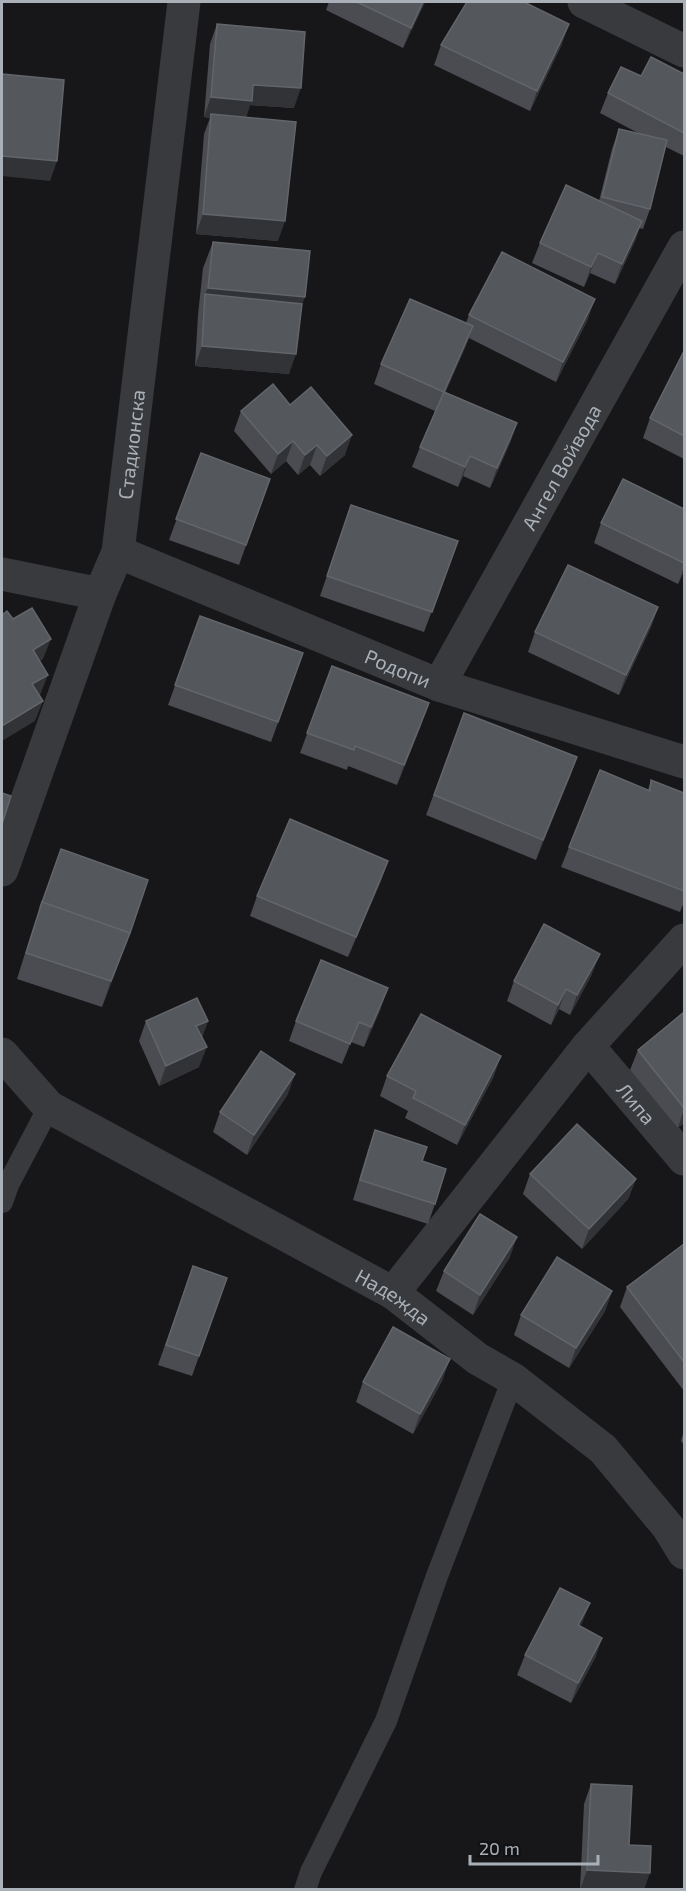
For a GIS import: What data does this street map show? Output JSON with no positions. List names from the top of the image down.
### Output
{
  "streets": {
    "street": [
      "Стадионска",
      "Ангел Войвода",
      "Родопи",
      "Липа",
      "Надежда"
    ]
  },
  "crossings": [
    ["Стадионска", "Родопи"],
    ["Ангел Войвода", "Родопи"]
  ],
  "scale_bar": "20 m"
}
